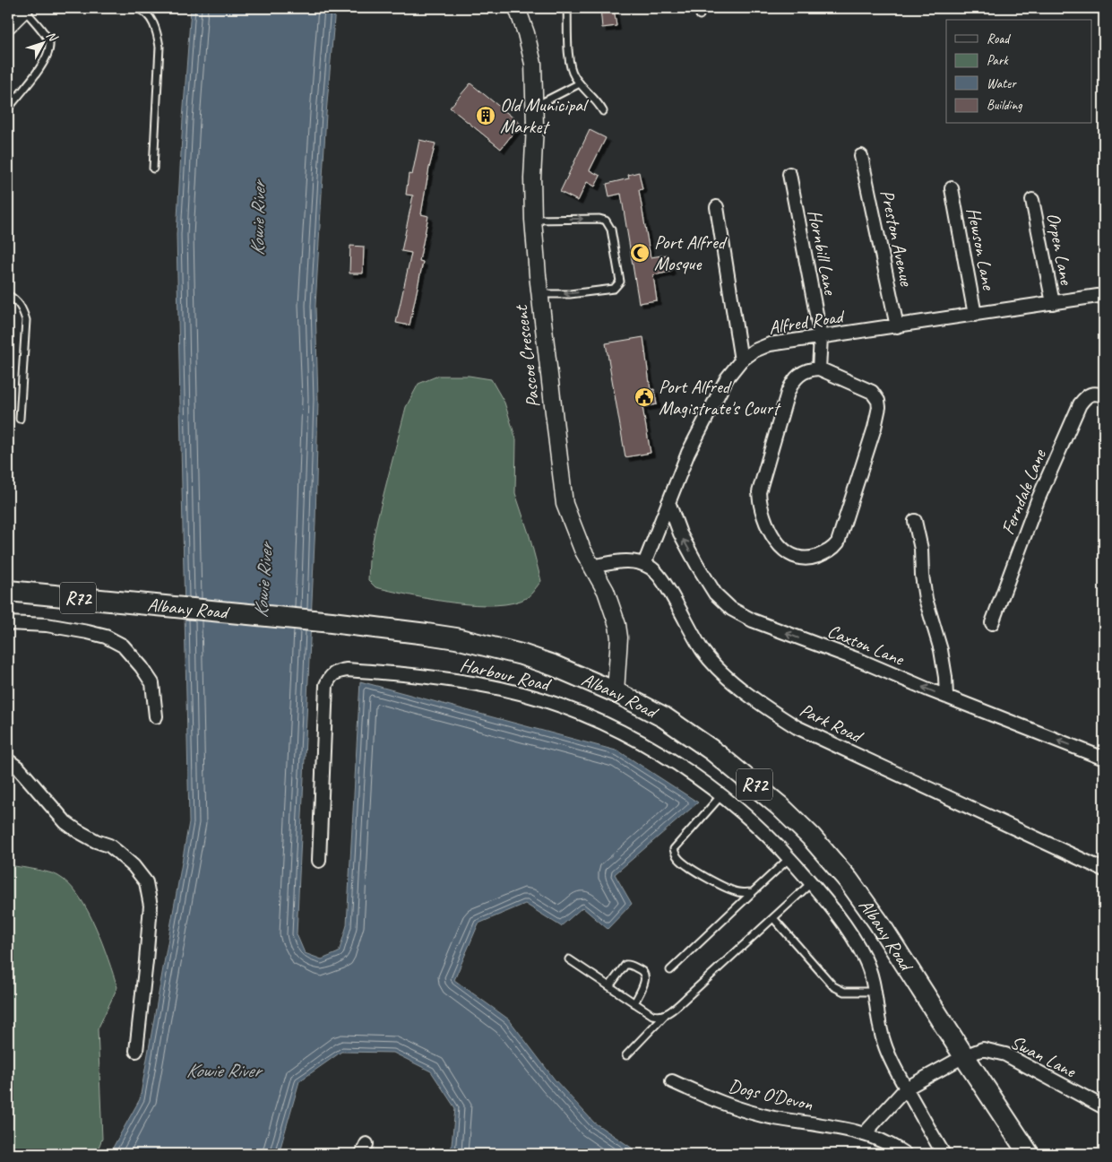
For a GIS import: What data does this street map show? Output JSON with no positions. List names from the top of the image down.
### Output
{
  "streets": {
    "main road": ["R72", "Albany Road"],
    "street": [
      "Preston Avenue",
      "Hewson Lane",
      "Orpen Lane",
      "Hornbill Lane",
      "Alfred Road",
      "Pascoe Crescent",
      "Ferndale Lane",
      "Caxton Lane",
      "Harbour Road",
      "Park Road",
      "Swan Lane",
      "Dogs O'Devon"
    ]
  },
  "crossings": [
    ["Preston Avenue", "Alfred Road"],
    ["Hewson Lane", "Alfred Road"],
    ["Orpen Lane", "Alfred Road"],
    ["Hornbill Lane", "Alfred Road"],
    ["Alfred Road", "Caxton Lane"],
    ["Alfred Road", "Park Road"],
    ["Pascoe Crescent", "Albany Road"],
    ["Albany Road", "Swan Lane"],
    ["Harbour Road", "Swan Lane"],
    ["Swan Lane", "Dogs O'Devon"]
  ],
  "one_way": ["Caxton Lane"],
  "water": ["Kowie River"],
  "places": {
    "building": ["Old Municipal Market"],
    "mosque": ["Port Alfred Mosque"],
    "public building": ["Port Alfred Magistrate's Court"]
  },
  "legend": [
    "Road",
    "Park",
    "Water",
    "Building"
  ],
  "north": "top right"
}
